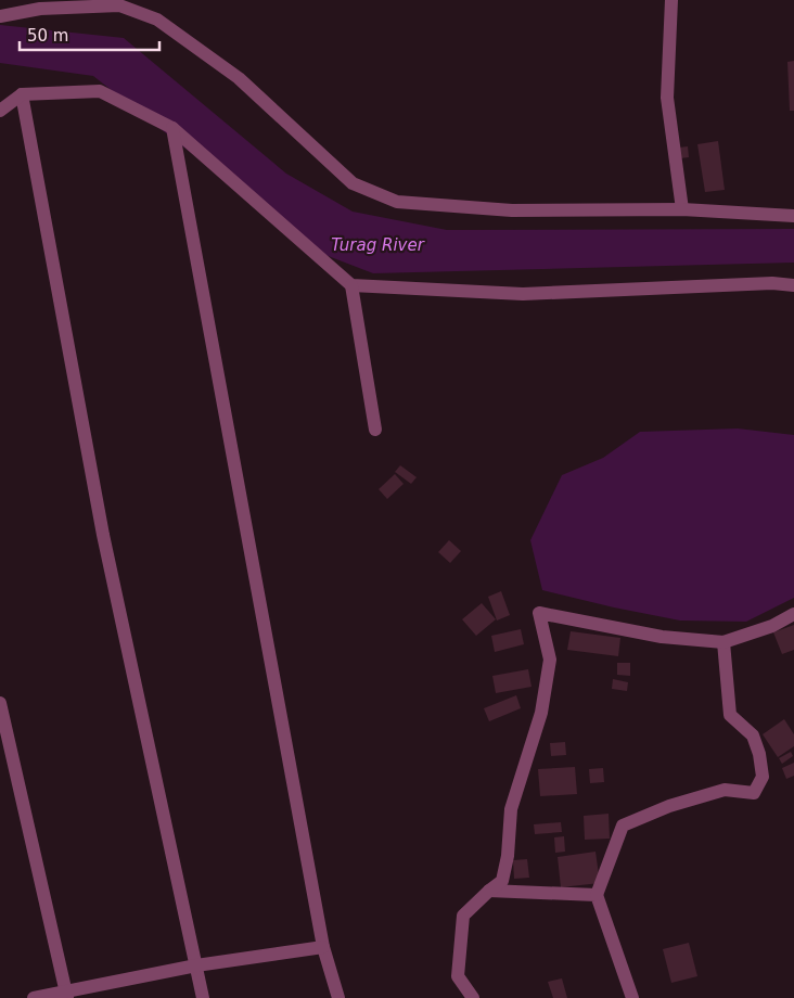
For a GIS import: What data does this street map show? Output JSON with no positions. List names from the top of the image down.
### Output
{
  "water": ["Turag River"],
  "scale_bar": "50 m"
}
